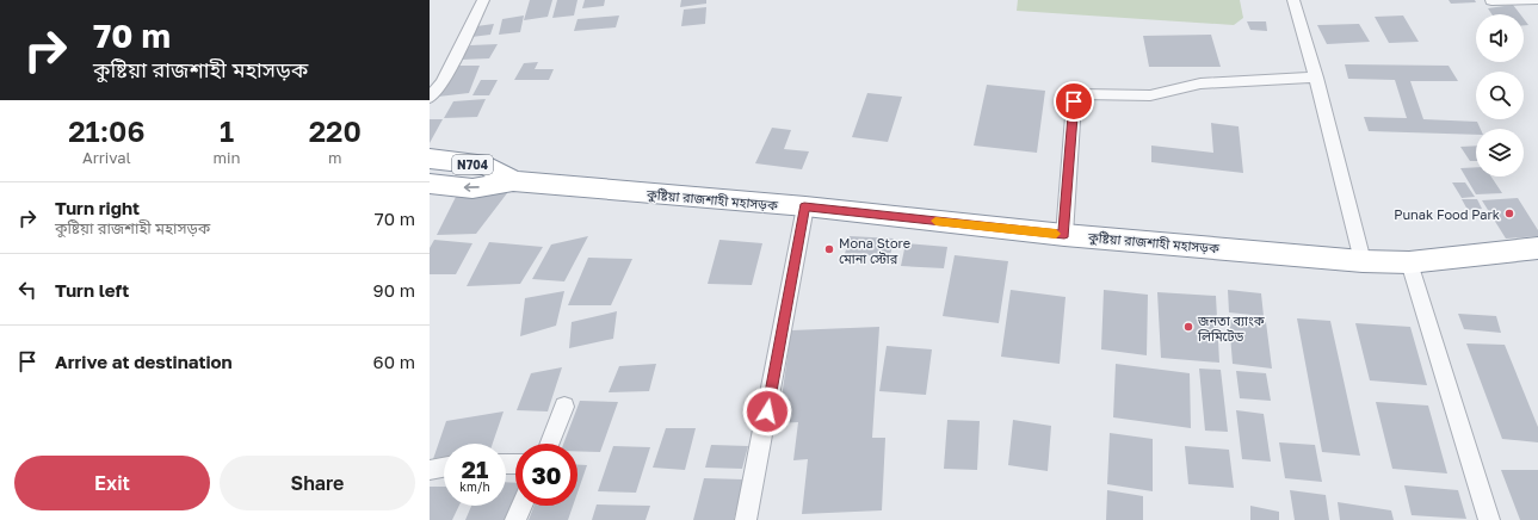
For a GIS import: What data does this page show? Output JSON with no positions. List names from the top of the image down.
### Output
{
  "streets": {
    "highway": ["N704", "কুষ্টিয়া রাজশাহী মহাসড়ক"]
  },
  "places": ["Punak Food Park", "Mona Store মোনা স্টোর", "জনতা ব্যাংক লিমিটেড"],
  "page": {
    "turn": ["70 m", "কুষ্টিয়া রাজশাহী মহাসড়ক"],
    "eta": [
      "21:06",
      "Arrival",
      "1",
      "min",
      "220",
      "m"
    ],
    "list": [
      {
        "name": "Turn right",
        "note": "কুষ্টিয়া রাজশাহী মহাসড়ক",
        "value": "70 m"
      },
      {
        "name": "Turn left",
        "value": "90 m"
      },
      {
        "name": "Arrive at destination",
        "value": "60 m"
      }
    ],
    "speed": "21 km/h",
    "limit": "30",
    "buttons": ["Exit", "Share"]
  }
}
